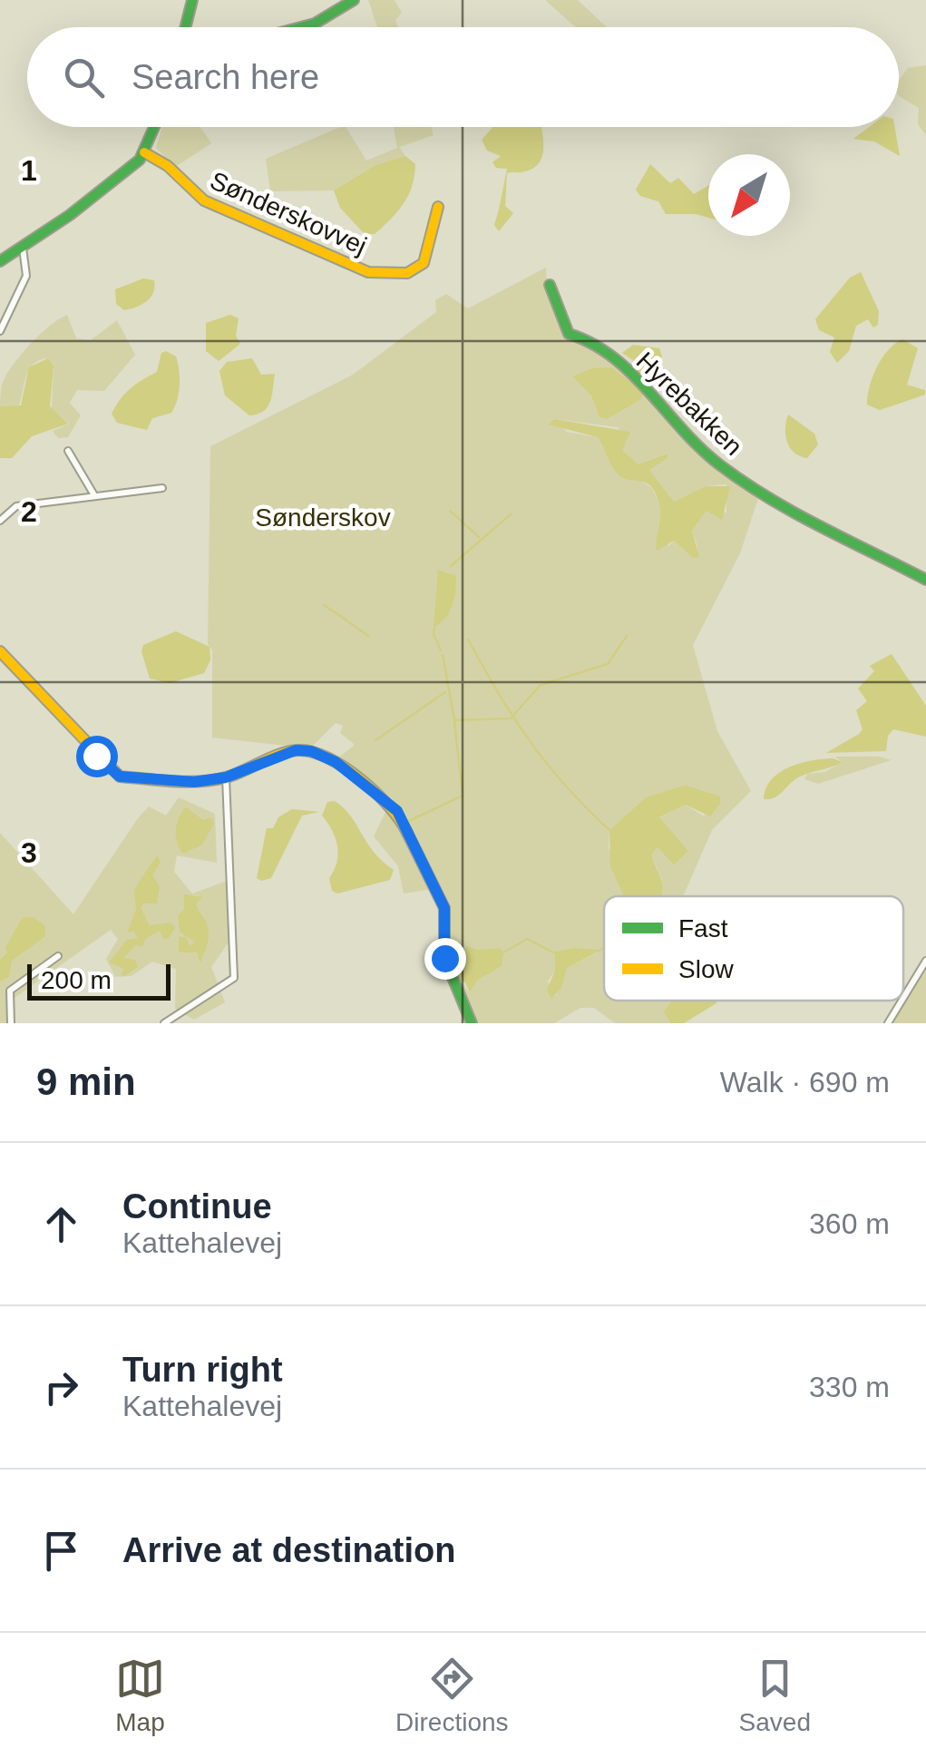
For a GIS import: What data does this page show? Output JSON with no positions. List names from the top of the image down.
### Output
{
  "streets": {
    "street": ["Sønderskovvej", "Hyrebakken"]
  },
  "parks": ["Sønderskov"],
  "legend": ["Fast", "Slow"],
  "scale_bar": "200 m",
  "north": "bottom left",
  "page": {
    "search": "Search here",
    "scale": "200 m",
    "heading": ["9 min", "Walk · 690 m"],
    "list": [
      ["Continue", "Kattehalevej", "360 m"],
      ["Turn right", "Kattehalevej", "330 m"],
      "Arrive at destination"
    ],
    "nav": ["Map", "Directions", "Saved"]
  },
  "grid": {
    "rows": ["1", "2", "3"]
  }
}
